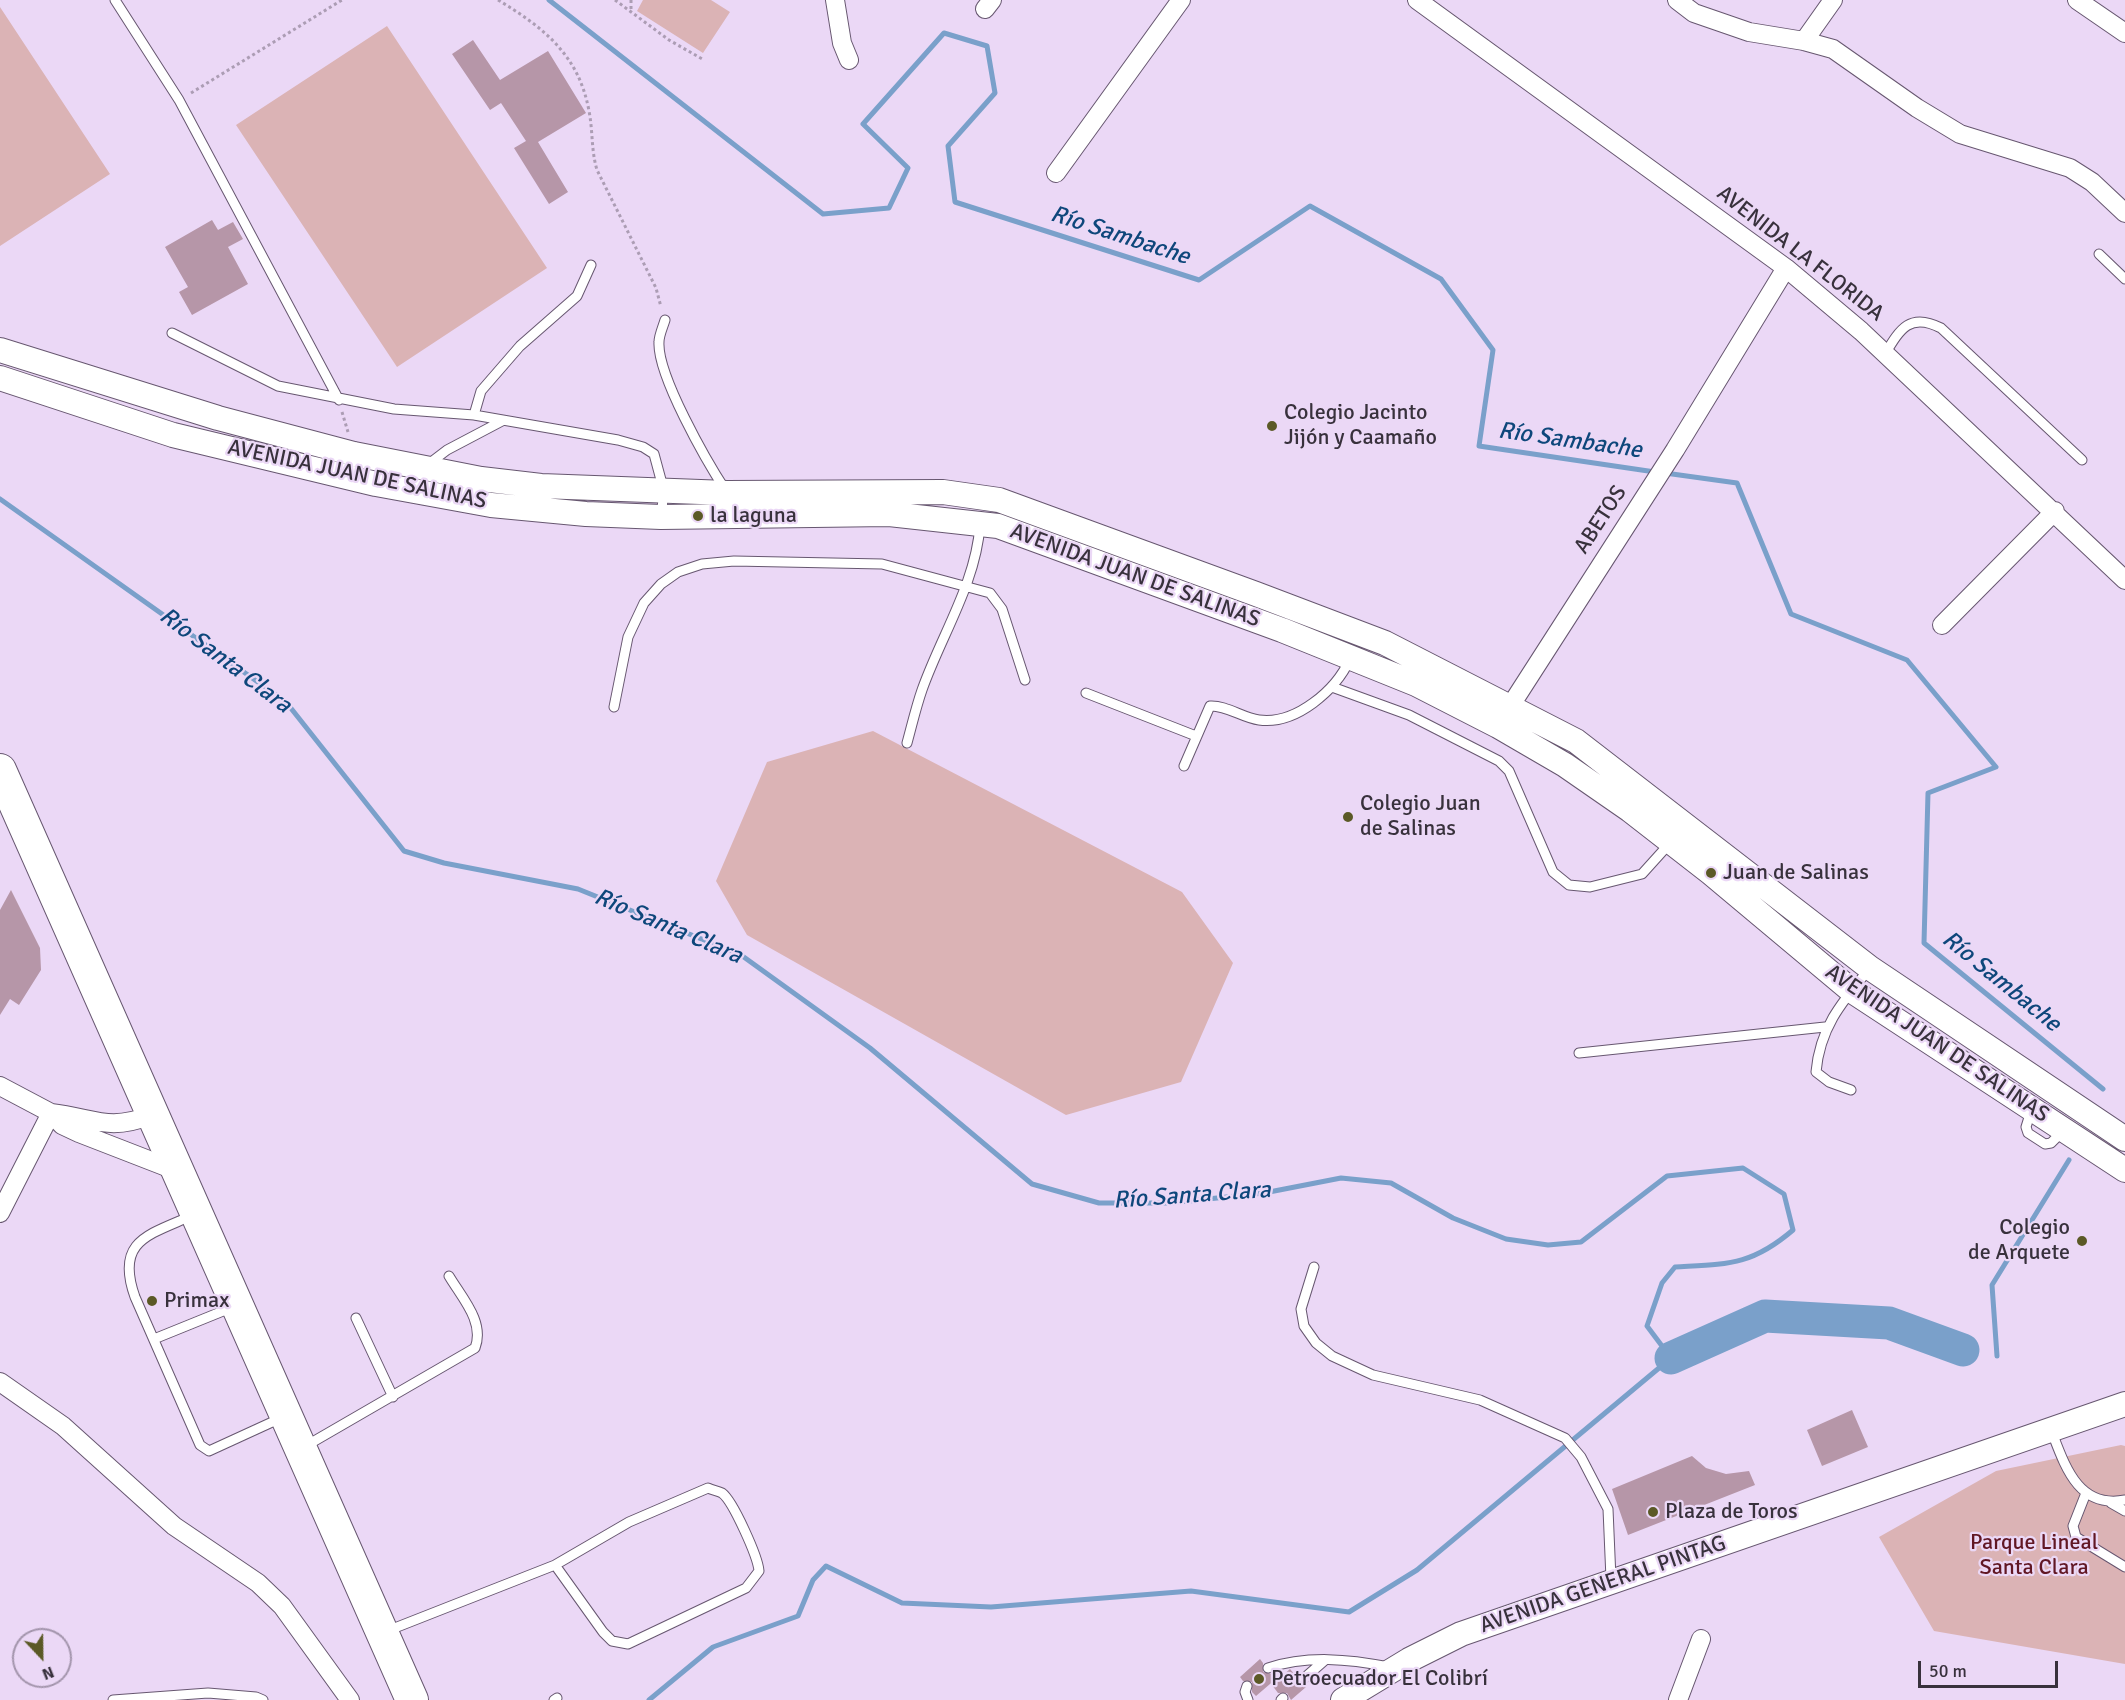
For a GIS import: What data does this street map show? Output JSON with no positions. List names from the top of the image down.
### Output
{
  "streets": {
    "main road": ["AVENIDA JUAN DE SALINAS", "AVENIDA GENERAL PINTAG"],
    "street": ["AVENIDA LA FLORIDA", "ABETOS"]
  },
  "crossings": [
    ["AVENIDA LA FLORIDA", "ABETOS"],
    ["AVENIDA JUAN DE SALINAS", "ABETOS"]
  ],
  "water": ["Río Sambache", "Río Santa Clara"],
  "parks": ["Parque Lineal Santa Clara"],
  "places": [
    "Colegio Jacinto Jijón y Caamaño",
    "la laguna",
    "Colegio Juan de Salinas",
    "Juan de Salinas",
    "Colegio de Arquete",
    "Primax",
    "Plaza de Toros",
    "Petroecuador El Colibrí"
  ],
  "scale_bar": "50 m",
  "north": "bottom"
}
